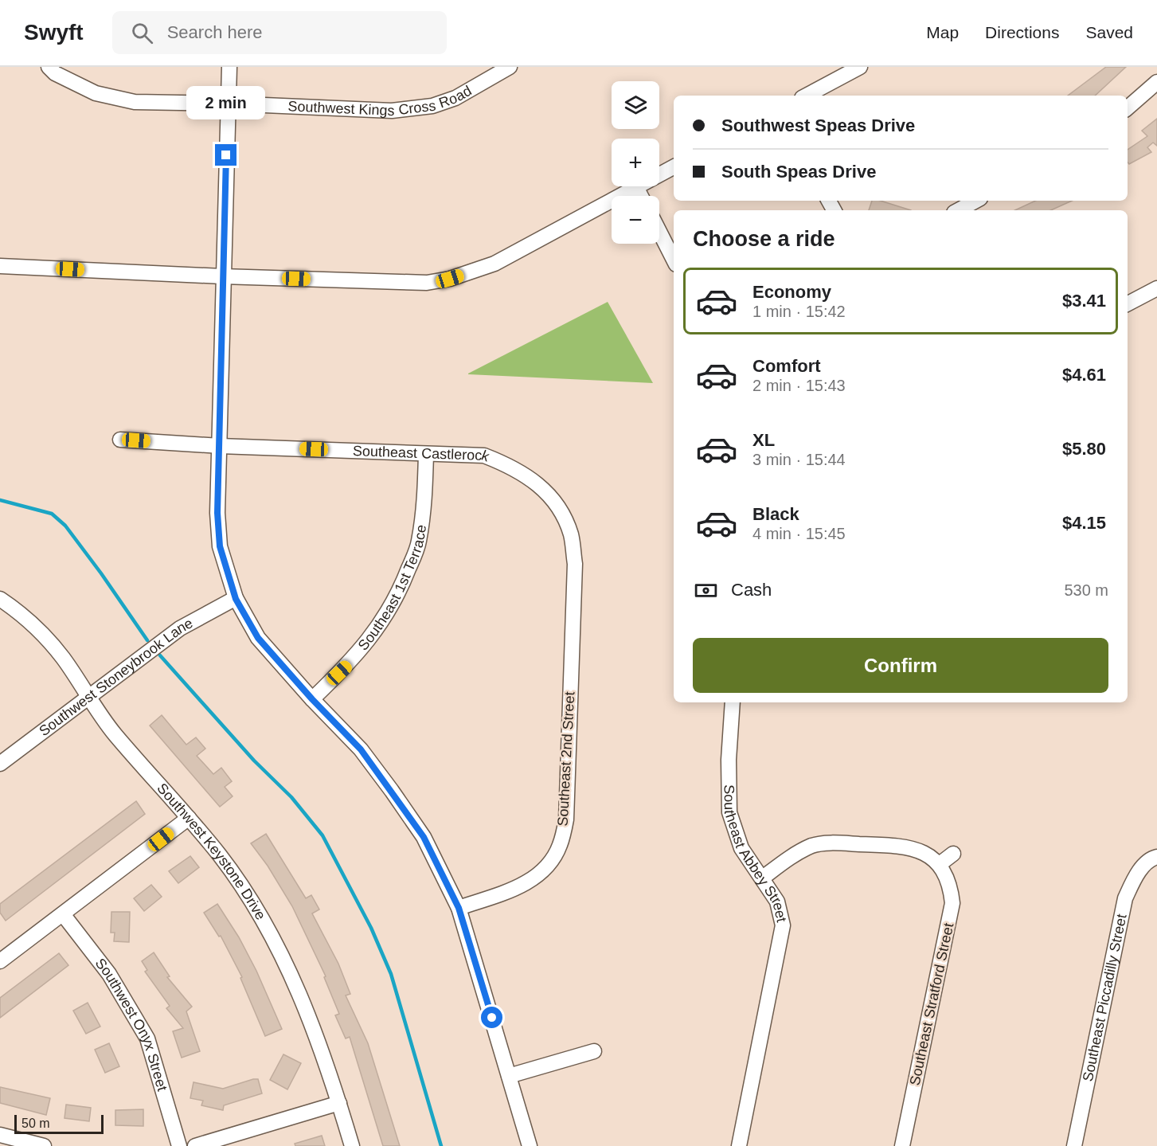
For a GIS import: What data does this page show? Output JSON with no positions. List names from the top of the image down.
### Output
{
  "streets": {
    "street": [
      "Southwest Kings Cross Road",
      "Southeast Castlerock",
      "Southeast 1st Terrace",
      "Southwest Stoneybrook Lane",
      "Southeast 2nd Street",
      "Southwest Keystone Drive",
      "Southeast Abbey Street",
      "Southeast Piccadilly Street",
      "Southeast Stratford Street",
      "Southwest Onyx Street"
    ]
  },
  "crossings": [
    ["Southeast Castlerock", "Southeast 1st Terrace"],
    ["Southeast Castlerock", "Southeast 2nd Street"],
    ["Southwest Stoneybrook Lane", "Southwest Keystone Drive"]
  ],
  "scale_bar": "50 m",
  "page": {
    "header": "Swyft",
    "search": "Search here",
    "nav": ["Map", "Directions", "Saved"],
    "map_buttons": ["+", "−"],
    "bubble": "2 min",
    "banner": ["Southwest Speas Drive", "South Speas Drive"],
    "heading": "Choose a ride",
    "list": [
      {
        "name": "Economy",
        "note": "1 min · 15:42",
        "value": "$3.41"
      },
      {
        "name": "Comfort",
        "note": "2 min · 15:43",
        "value": "$4.61"
      },
      {
        "name": "XL",
        "note": "3 min · 15:44",
        "value": "$5.80"
      },
      {
        "name": "Black",
        "note": "4 min · 15:45",
        "value": "$4.15"
      }
    ],
    "pay": ["Cash", "530 m"],
    "buttons": "Confirm",
    "scale": "50 m"
  }
}
